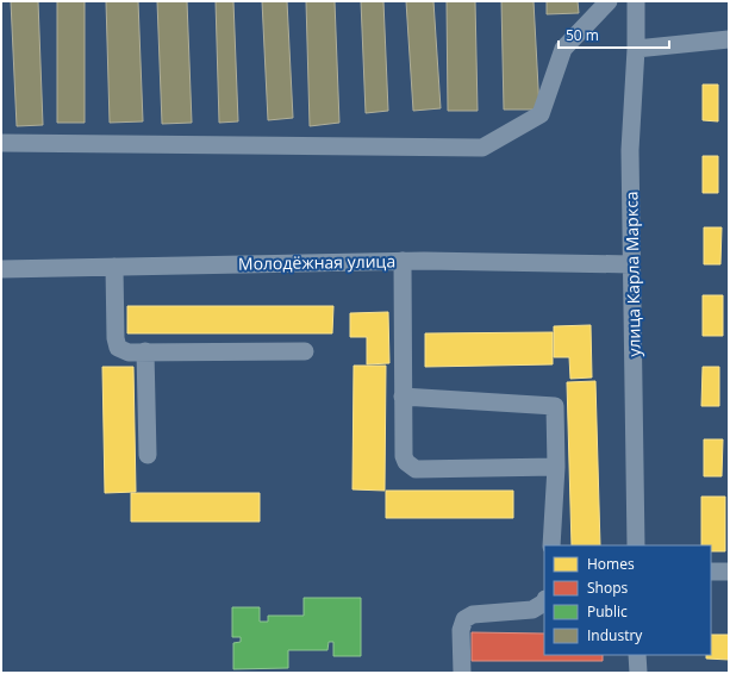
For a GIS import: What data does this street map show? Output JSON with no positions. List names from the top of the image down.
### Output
{
  "streets": {
    "street": ["Молодёжная улица", "улица Карла Маркса"]
  },
  "crossings": [
    ["Молодёжная улица", "улица Карла Маркса"]
  ],
  "legend": [
    "Homes",
    "Shops",
    "Public",
    "Industry"
  ],
  "scale_bar": "50 m"
}
